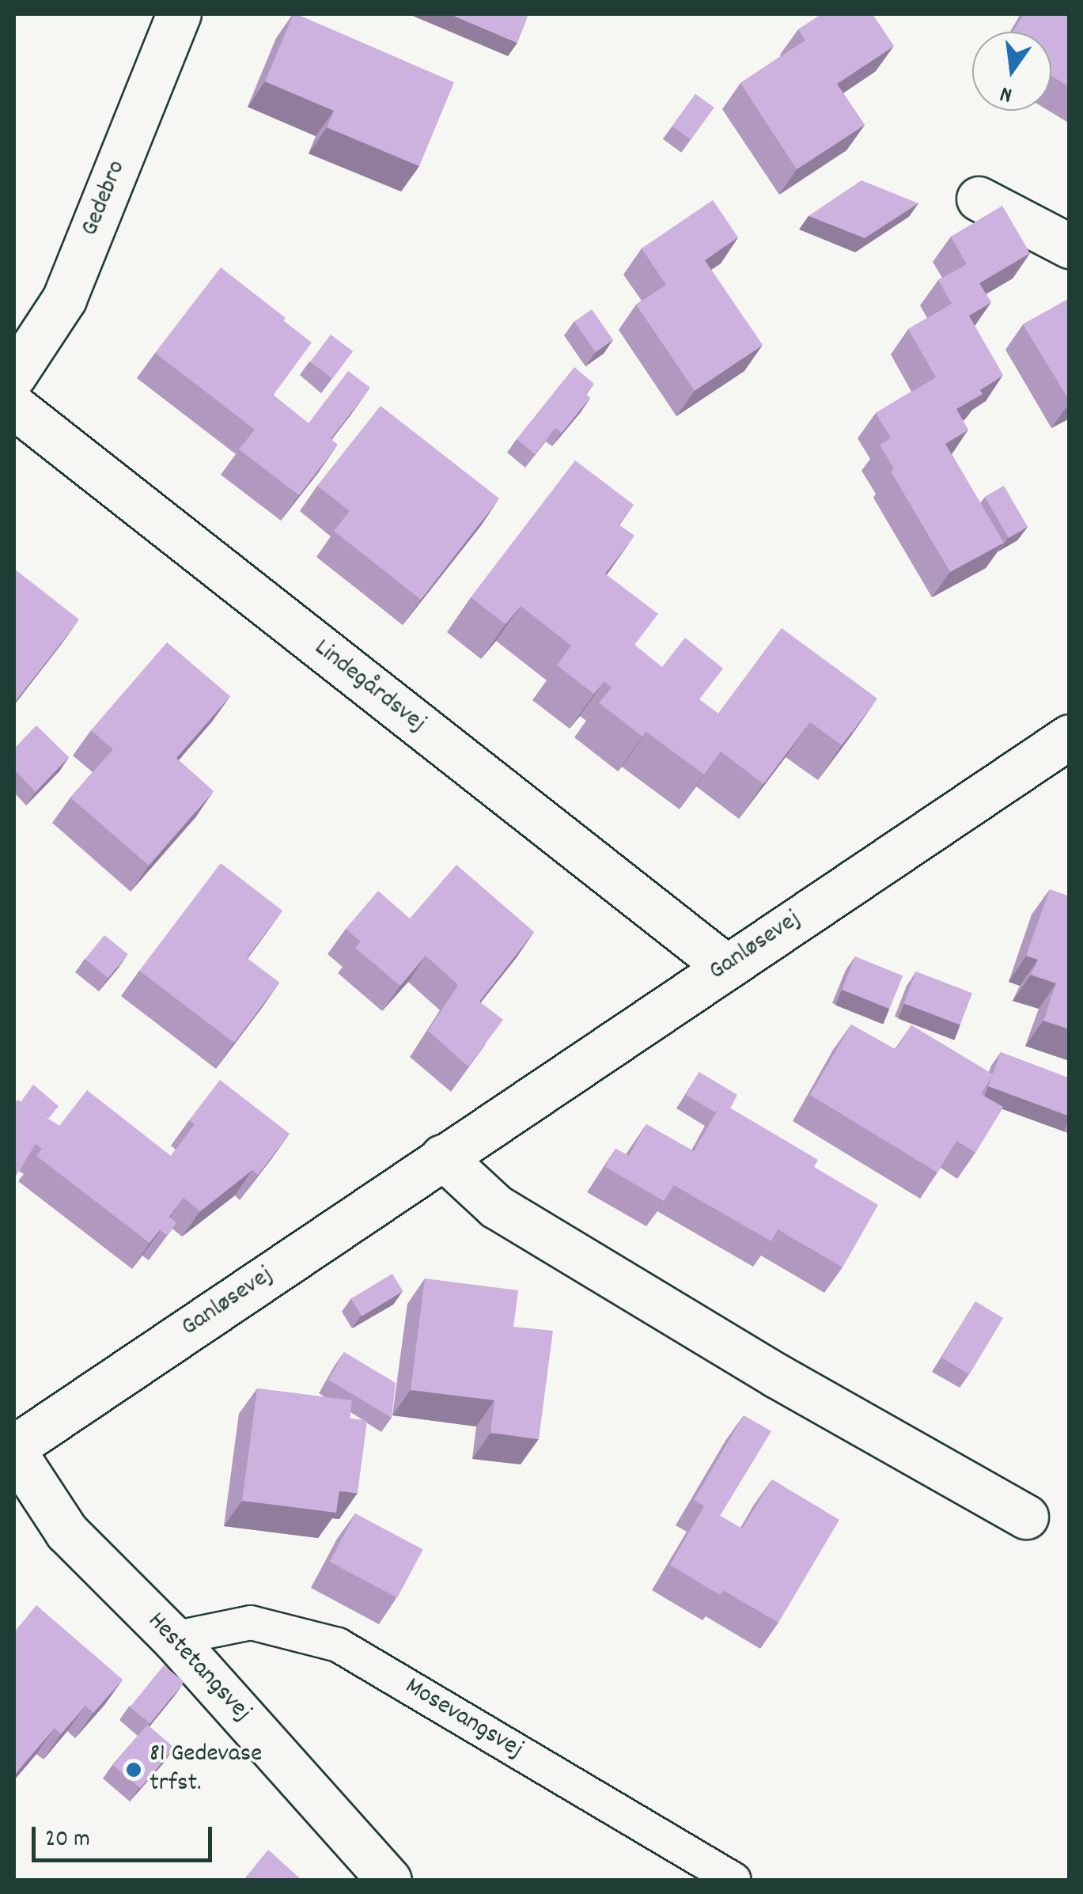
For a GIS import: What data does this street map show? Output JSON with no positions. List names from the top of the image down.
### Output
{
  "streets": {
    "street": [
      "Gedebro",
      "Lindegårdsvej",
      "Ganløsevej",
      "Hestetangsvej"
    ],
    "lane": ["Mosevangsvej"]
  },
  "crossings": [
    ["Lindegårdsvej", "Ganløsevej"],
    ["Ganløsevej", "Hestetangsvej"],
    ["Hestetangsvej", "Mosevangsvej"]
  ],
  "places": ["81 Gedevase trfst."],
  "scale_bar": "20 m",
  "north": "bottom"
}
